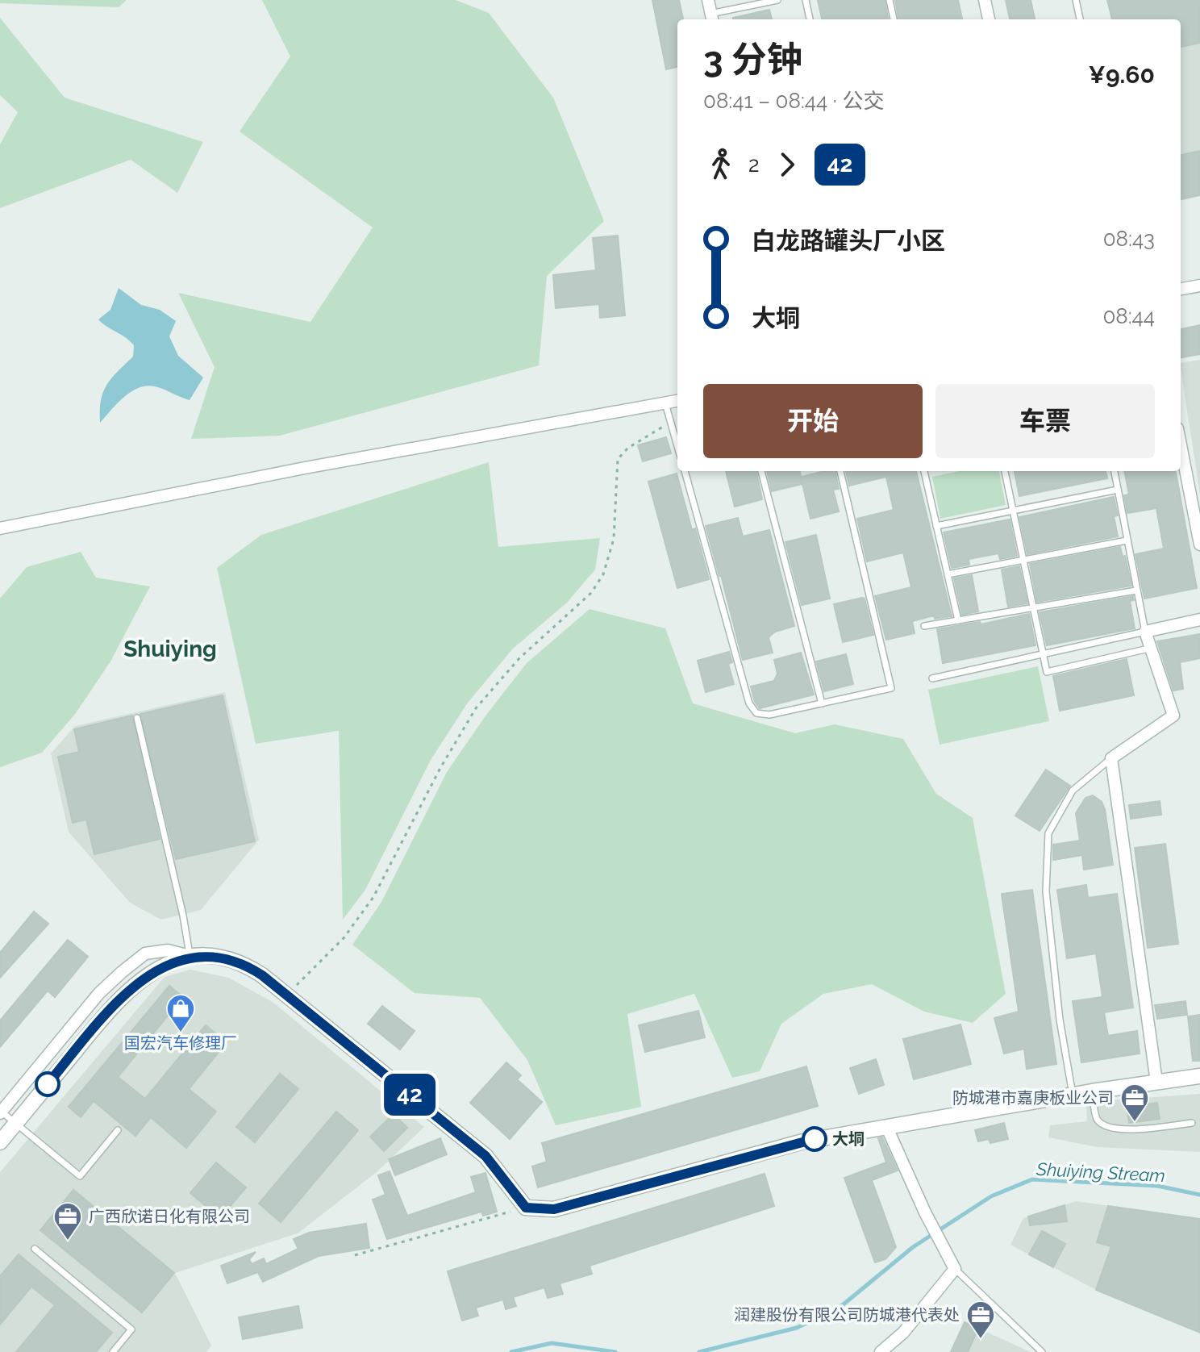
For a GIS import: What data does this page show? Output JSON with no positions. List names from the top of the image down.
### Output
{
  "districts": ["Shuiying"],
  "water": ["Shuiying Stream"],
  "places": {
    "shop": ["国宏汽车修理厂"],
    "office": ["防城港市嘉庚板业公司", "广西欣诺日化有限公司", "润建股份有限公司防城港代表处"],
    "other": ["大垌"]
  },
  "lines": ["bus line 42"],
  "page": {
    "on_map": "42",
    "heading": ["3 分钟", "08:41 – 08:44 · 公交", "¥9.60"],
    "legs": ["2", "42"],
    "list": [
      {
        "name": "白龙路罐头厂小区",
        "value": "08:43"
      },
      {
        "name": "大垌",
        "value": "08:44"
      }
    ],
    "buttons": ["开始", "车票"]
  }
}
